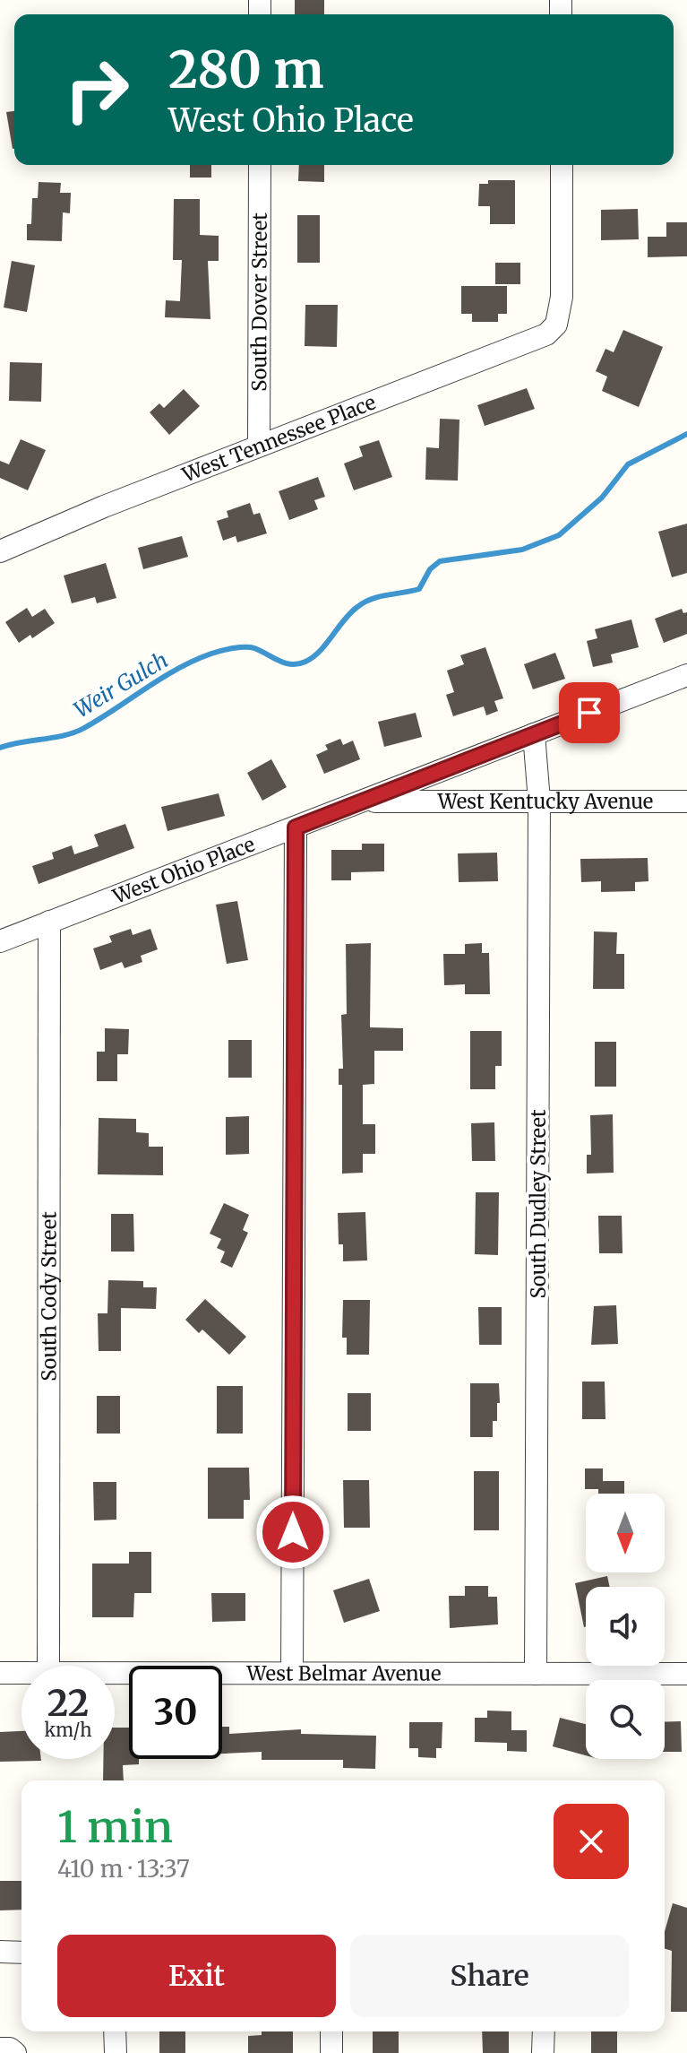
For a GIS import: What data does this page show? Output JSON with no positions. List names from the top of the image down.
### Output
{
  "streets": {
    "street": [
      "South Dover Street",
      "West Tennessee Place",
      "West Kentucky Avenue",
      "West Ohio Place",
      "South Dudley Street",
      "South Cody Street",
      "West Belmar Avenue"
    ]
  },
  "crossings": [
    ["South Dover Street", "West Tennessee Place"],
    ["West Kentucky Avenue", "West Ohio Place"],
    ["West Kentucky Avenue", "South Dudley Street"],
    ["West Ohio Place", "South Dudley Street"],
    ["West Ohio Place", "South Cody Street"],
    ["South Dudley Street", "West Belmar Avenue"]
  ],
  "water": ["Weir Gulch"],
  "north": "bottom",
  "page": {
    "turn": ["280 m", "West Ohio Place"],
    "speed": "22 km/h",
    "limit": "30",
    "heading": ["1 min", "410 m · 13:37"],
    "buttons": ["Exit", "Share"]
  }
}
